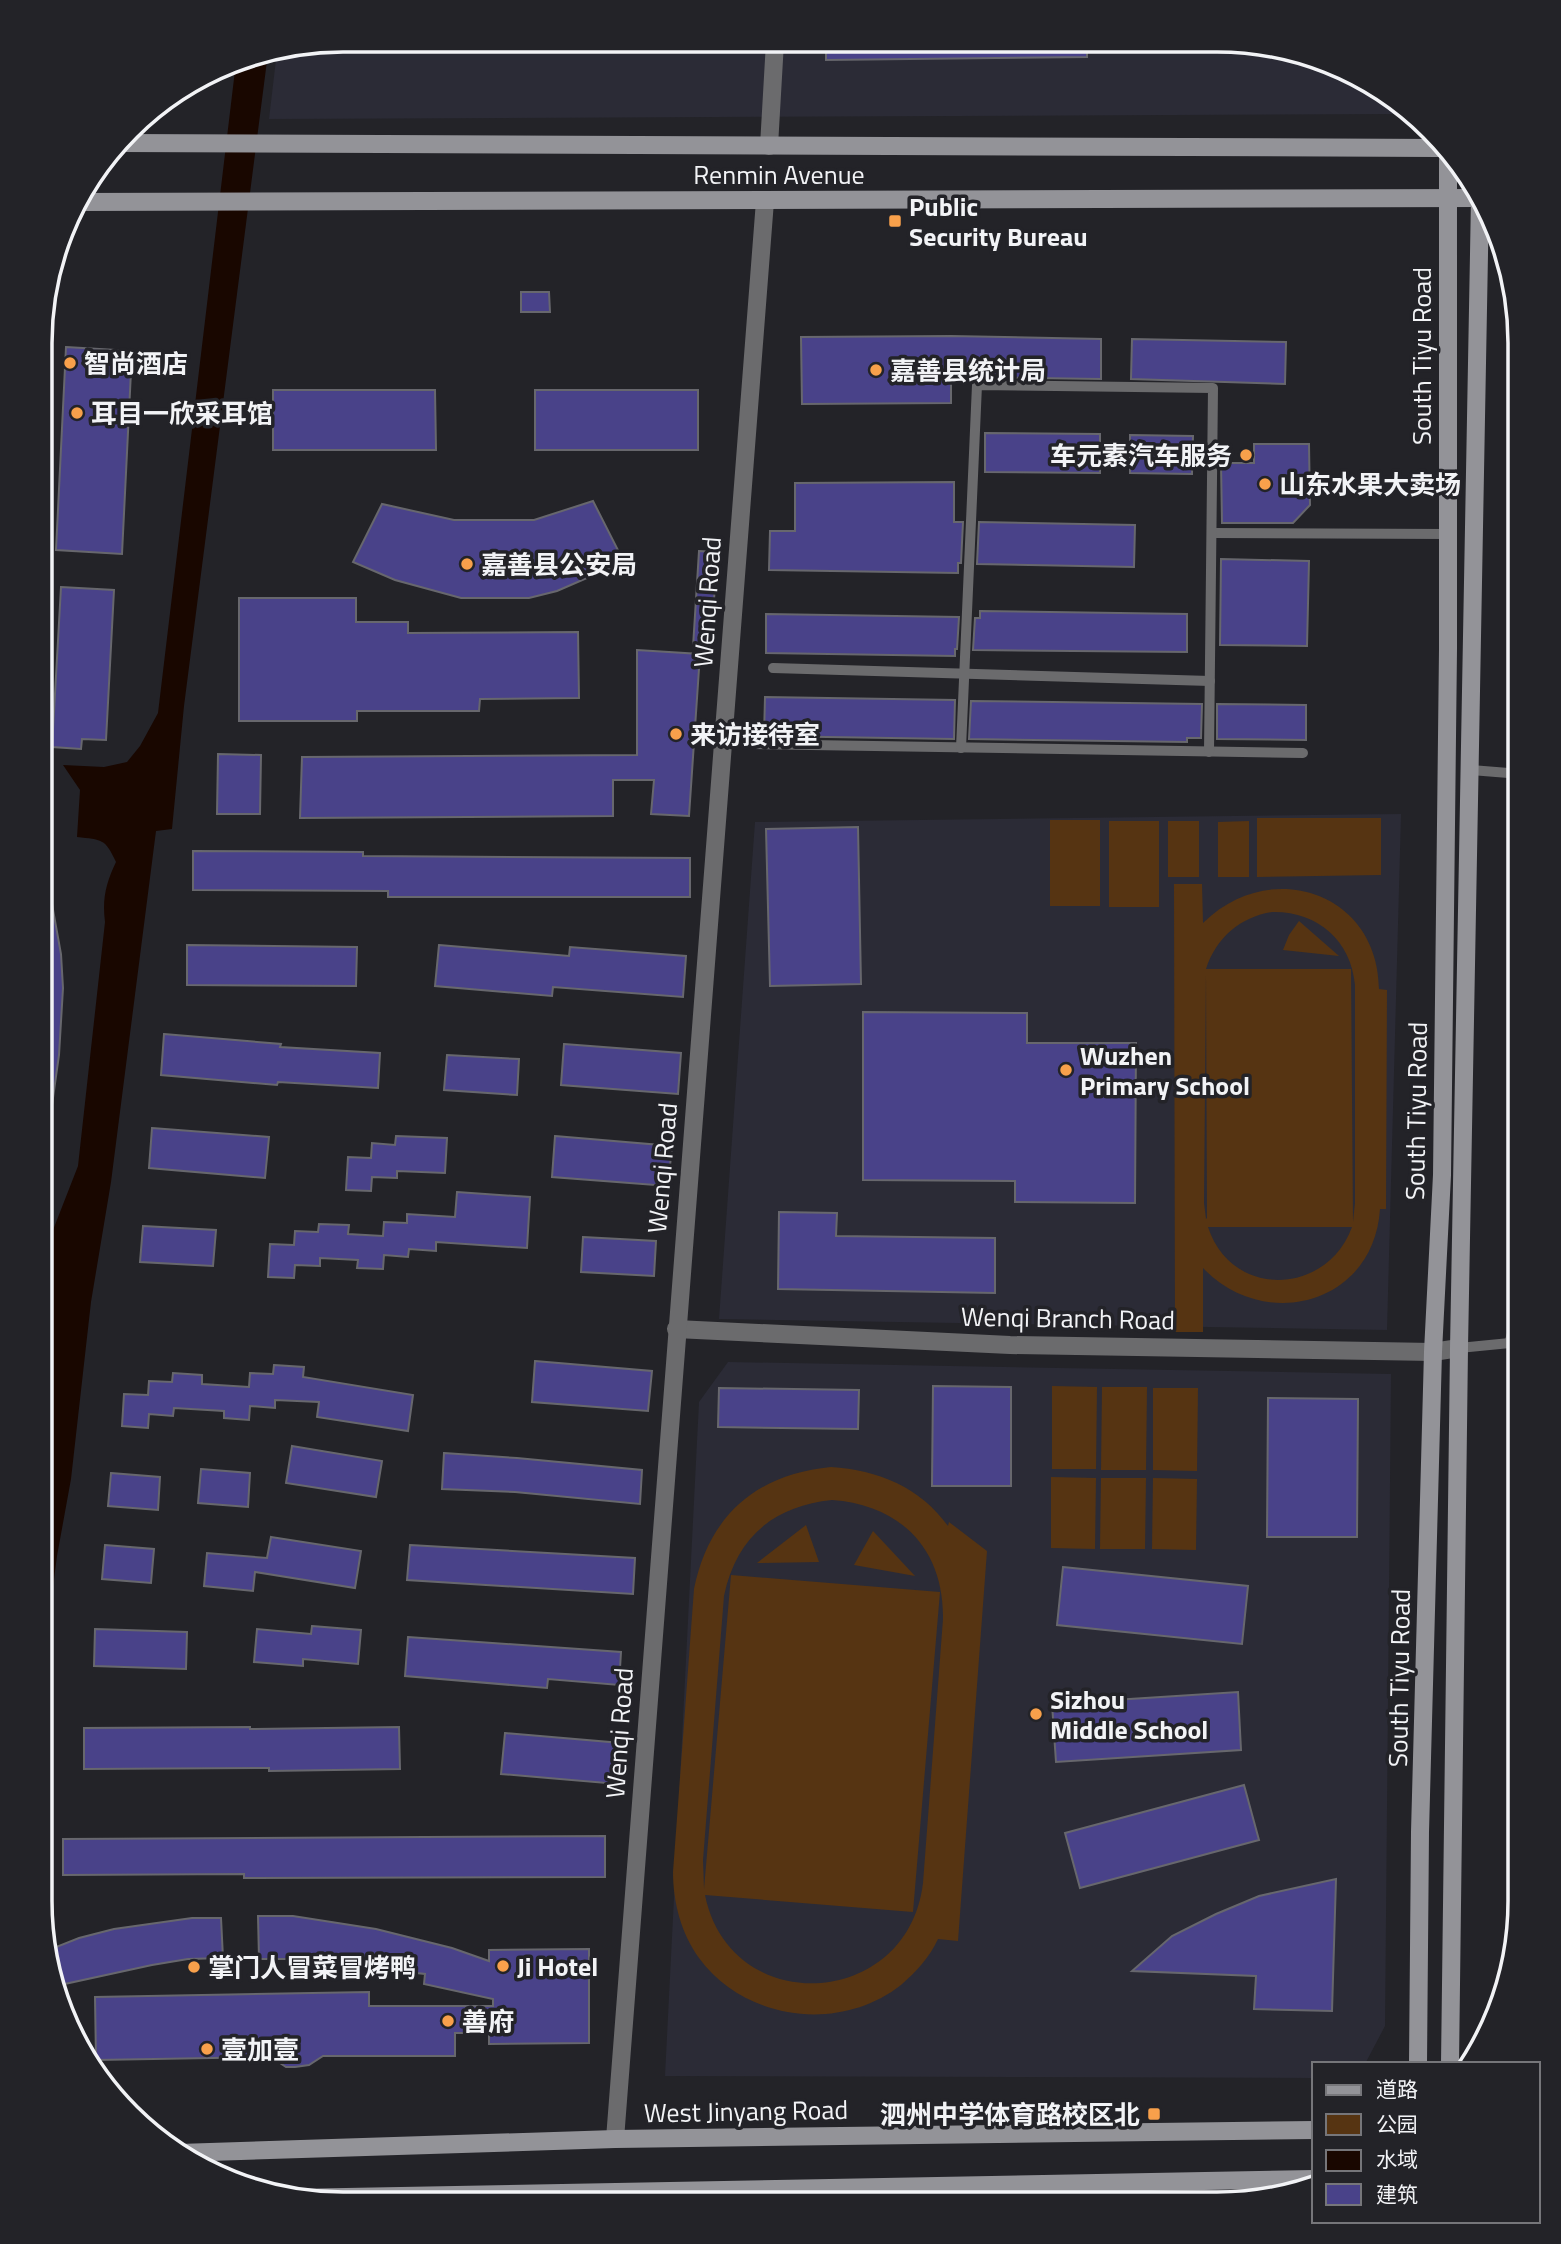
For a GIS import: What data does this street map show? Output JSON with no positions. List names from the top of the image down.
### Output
{
  "streets": {
    "main road": ["Renmin Avenue", "South Tiyu Road", "West Jinyang Road"],
    "street": ["Wenqi Road", "Wenqi Branch Road"]
  },
  "crossings": [
    ["Renmin Avenue", "South Tiyu Road"],
    ["Renmin Avenue", "Wenqi Road"],
    ["South Tiyu Road", "Wenqi Branch Road"],
    ["Wenqi Road", "Wenqi Branch Road"],
    ["Wenqi Road", "West Jinyang Road"]
  ],
  "places": {
    "transit": ["Public Security Bureau", "泗州中学体育路校区北"],
    "other": [
      "智尚酒店",
      "嘉善县统计局",
      "耳目一欣采耳馆",
      "车元素汽车服务",
      "山东水果大卖场",
      "嘉善县公安局",
      "来访接待室",
      "Wuzhen Primary School",
      "Sizhou Middle School",
      "Ji Hotel",
      "掌门人冒菜冒烤鸭",
      "善府",
      "壹加壹"
    ]
  },
  "legend": [
    "道路",
    "公园",
    "水域",
    "建筑"
  ]
}
